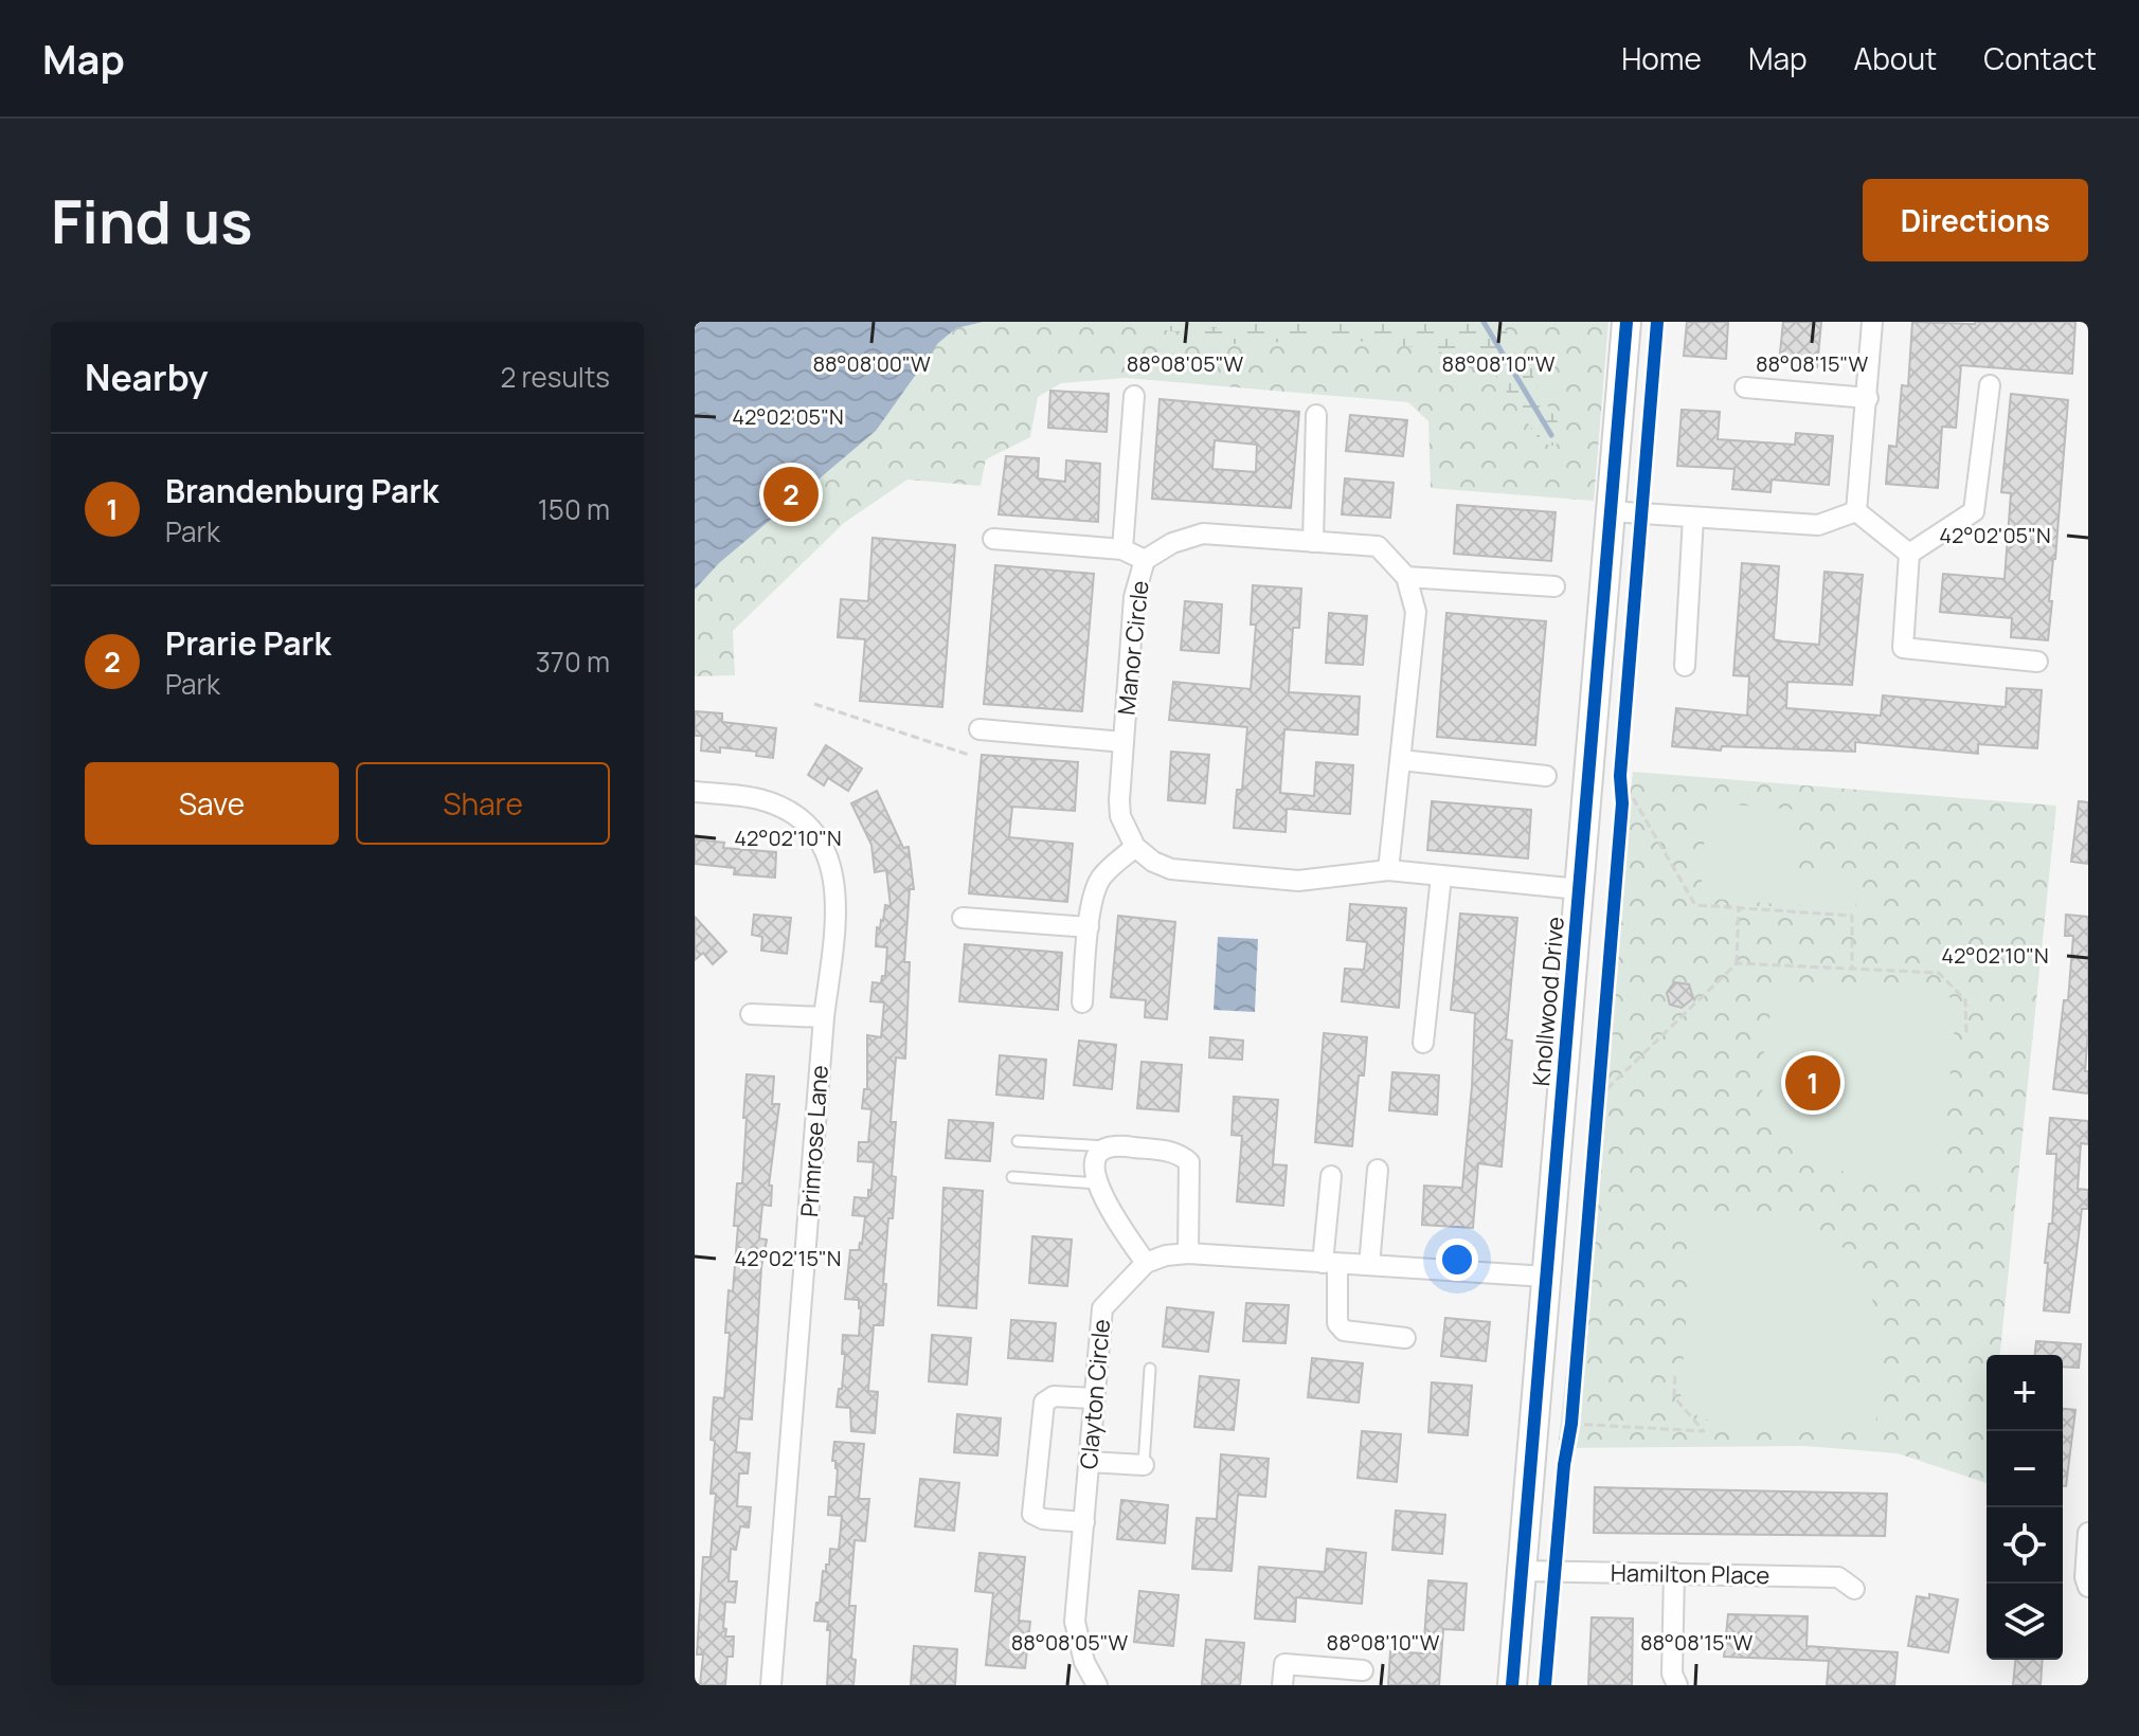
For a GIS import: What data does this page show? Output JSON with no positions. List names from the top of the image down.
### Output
{
  "streets": {
    "street": [
      "Manor Circle",
      "Knollwood Drive",
      "Primrose Lane",
      "Clayton Circle",
      "Hamilton Place"
    ]
  },
  "crossings": [
    ["Knollwood Drive", "Hamilton Place"]
  ],
  "page": {
    "header": "Map",
    "nav": [
      "Home",
      "Map",
      "About",
      "Contact"
    ],
    "buttons": [
      "Directions",
      ["Save", "Share"]
    ],
    "title": "Find us",
    "heading": ["Nearby", "2 results"],
    "list": [
      {
        "mark": "1",
        "name": "Brandenburg Park",
        "note": "Park",
        "value": "150 m"
      },
      {
        "mark": "2",
        "name": "Prarie Park",
        "note": "Park",
        "value": "370 m"
      }
    ],
    "pins": ["2", "1"],
    "map_buttons": ["+", "−"]
  },
  "coordinates": [
    "88°08'00\"W",
    "88°08'05\"W",
    "88°08'10\"W",
    "88°08'15\"W",
    "42°02'05\"N",
    "42°02'10\"N",
    "42°02'15\"N"
  ]
}
